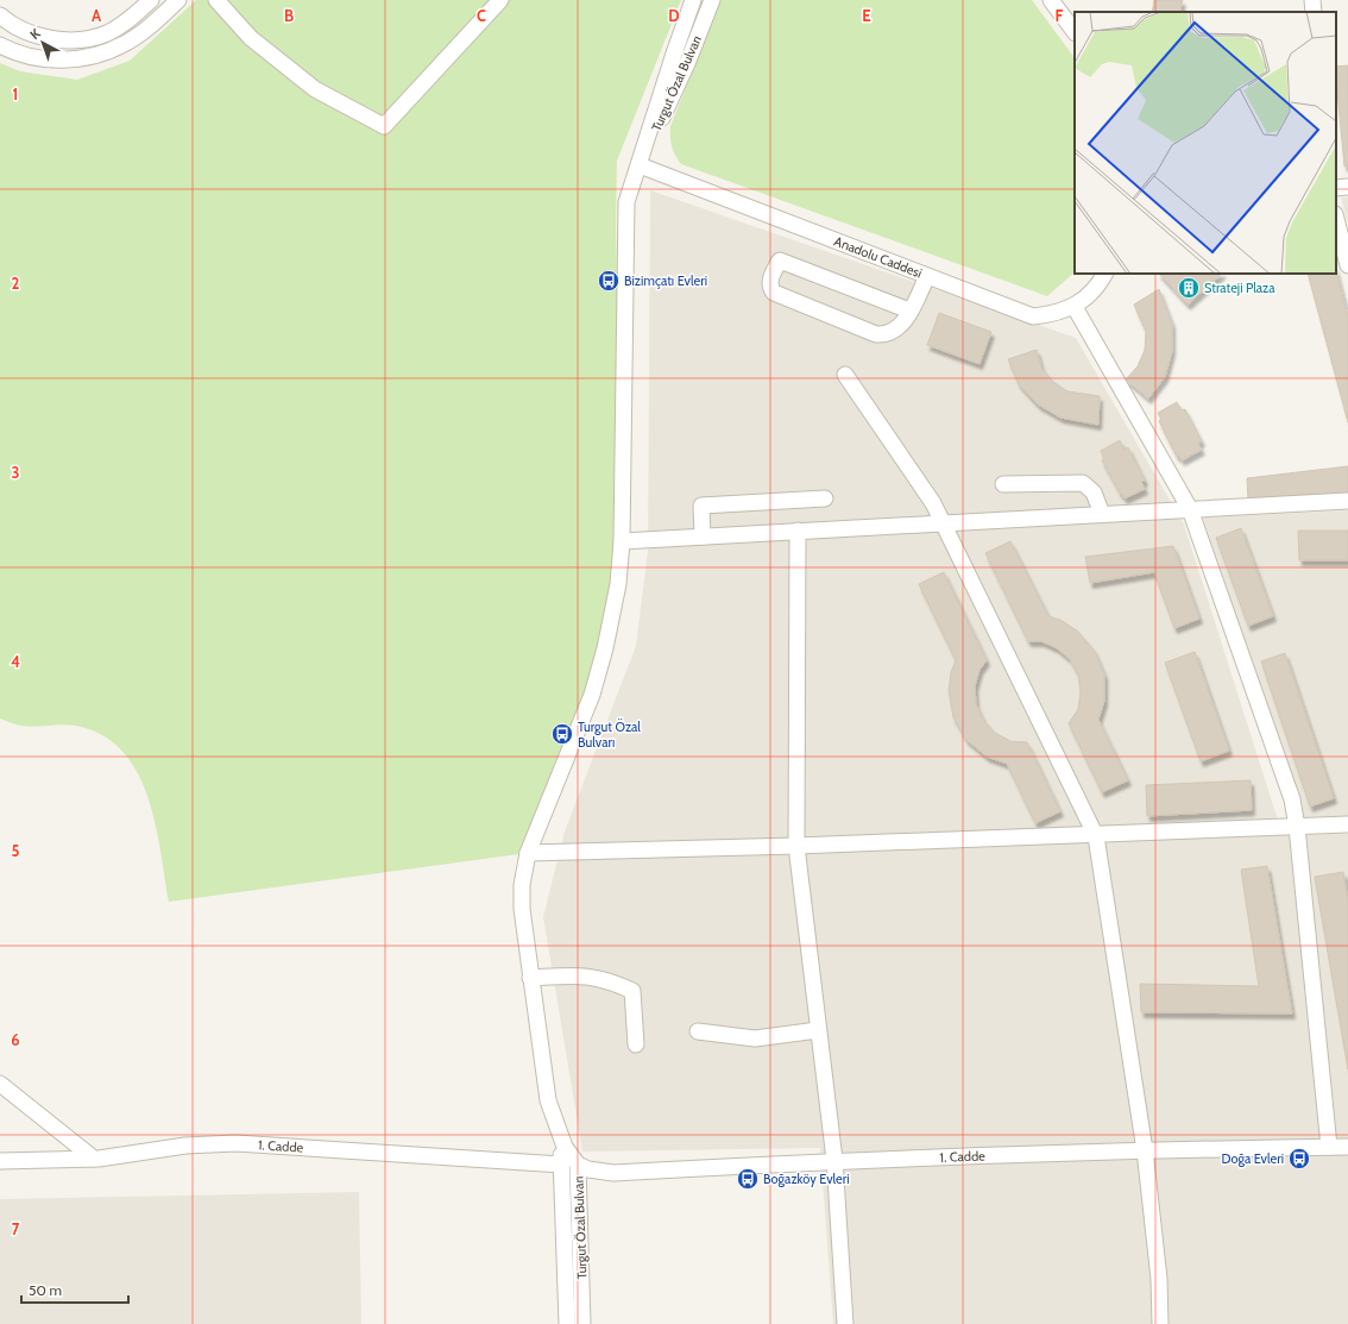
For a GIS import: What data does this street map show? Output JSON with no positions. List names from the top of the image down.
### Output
{
  "streets": {
    "street": ["Turgut Özal Bulvarı", "Anadolu Caddesi", "1. Cadde"]
  },
  "crossings": [
    ["Turgut Özal Bulvarı", "Anadolu Caddesi"],
    ["Turgut Özal Bulvarı", "1. Cadde"]
  ],
  "places": {
    "bus stop": [
      "Bizimçatı Evleri",
      "Turgut Özal Bulvarı",
      "Doğa Evleri",
      "Boğazköy Evleri"
    ],
    "building": ["Strateji Plaza"]
  },
  "scale_bar": "50 m",
  "north": "top left",
  "grid": {
    "columns": [
      "A",
      "B",
      "C",
      "D",
      "E",
      "F"
    ],
    "rows": [
      "1",
      "2",
      "3",
      "4",
      "5",
      "6",
      "7"
    ]
  }
}
